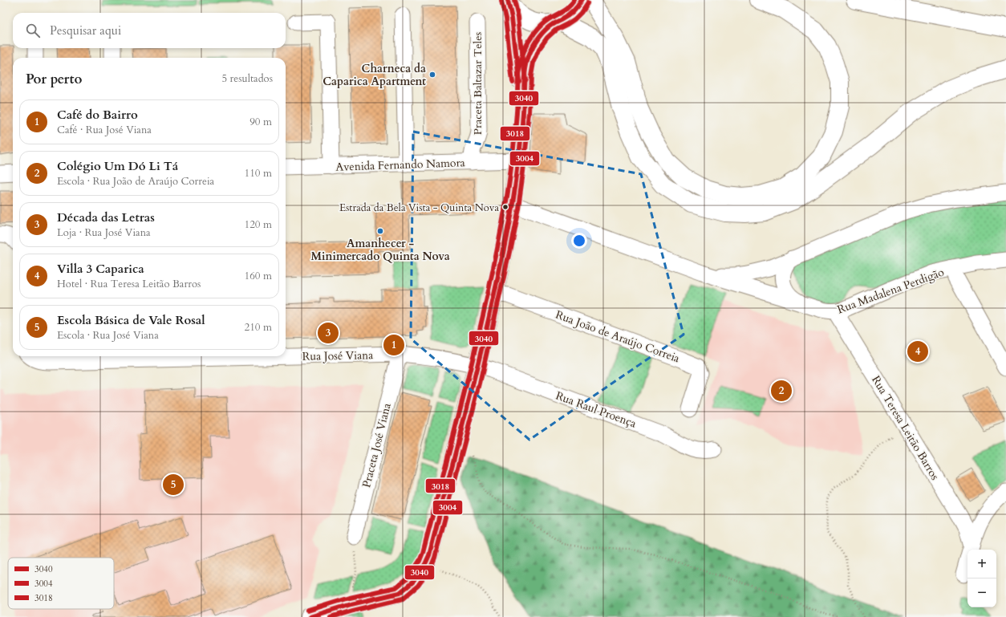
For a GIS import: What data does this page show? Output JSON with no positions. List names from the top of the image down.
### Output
{
  "streets": {
    "street": [
      "Praceta Baltazar Teles",
      "Avenida Fernando Namora",
      "Rua Madalena Perdigão",
      "Rua João de Araújo Correia",
      "Rua José Viana",
      "Rua Raul Proença",
      "Rua Teresa Leitão Barros",
      "Praceta José Viana"
    ]
  },
  "crossings": [
    ["Praceta Baltazar Teles", "Avenida Fernando Namora"],
    ["Rua Madalena Perdigão", "Rua Teresa Leitão Barros"],
    ["Rua José Viana", "Rua Raul Proença"],
    ["Rua José Viana", "Praceta José Viana"]
  ],
  "places": ["Charneca da Caparica Apartment", "Estrada da Bela Vista - Quinta Nova", "Amanhecer - Minimercado Quinta Nova"],
  "lines": ["transit line 3040", "transit line 3018", "transit line 3004"],
  "legend": ["3040", "3004", "3018"],
  "page": {
    "search": "Pesquisar aqui",
    "heading": ["Por perto", "5 resultados"],
    "list": [
      {
        "mark": "1",
        "name": "Café do Bairro",
        "note": "Café · Rua José Viana",
        "value": "90 m"
      },
      {
        "mark": "2",
        "name": "Colégio Um Dó Li Tá",
        "note": "Escola · Rua João de Araújo Correia",
        "value": "110 m"
      },
      {
        "mark": "3",
        "name": "Década das Letras",
        "note": "Loja · Rua José Viana",
        "value": "120 m"
      },
      {
        "mark": "4",
        "name": "Villa 3 Caparica",
        "note": "Hotel · Rua Teresa Leitão Barros",
        "value": "160 m"
      },
      {
        "mark": "5",
        "name": "Escola Básica de Vale Rosal",
        "note": "Escola · Rua José Viana",
        "value": "210 m"
      }
    ],
    "pins": [
      "3",
      "1",
      "4",
      "2",
      "5"
    ],
    "map_buttons": ["+", "−"]
  }
}
